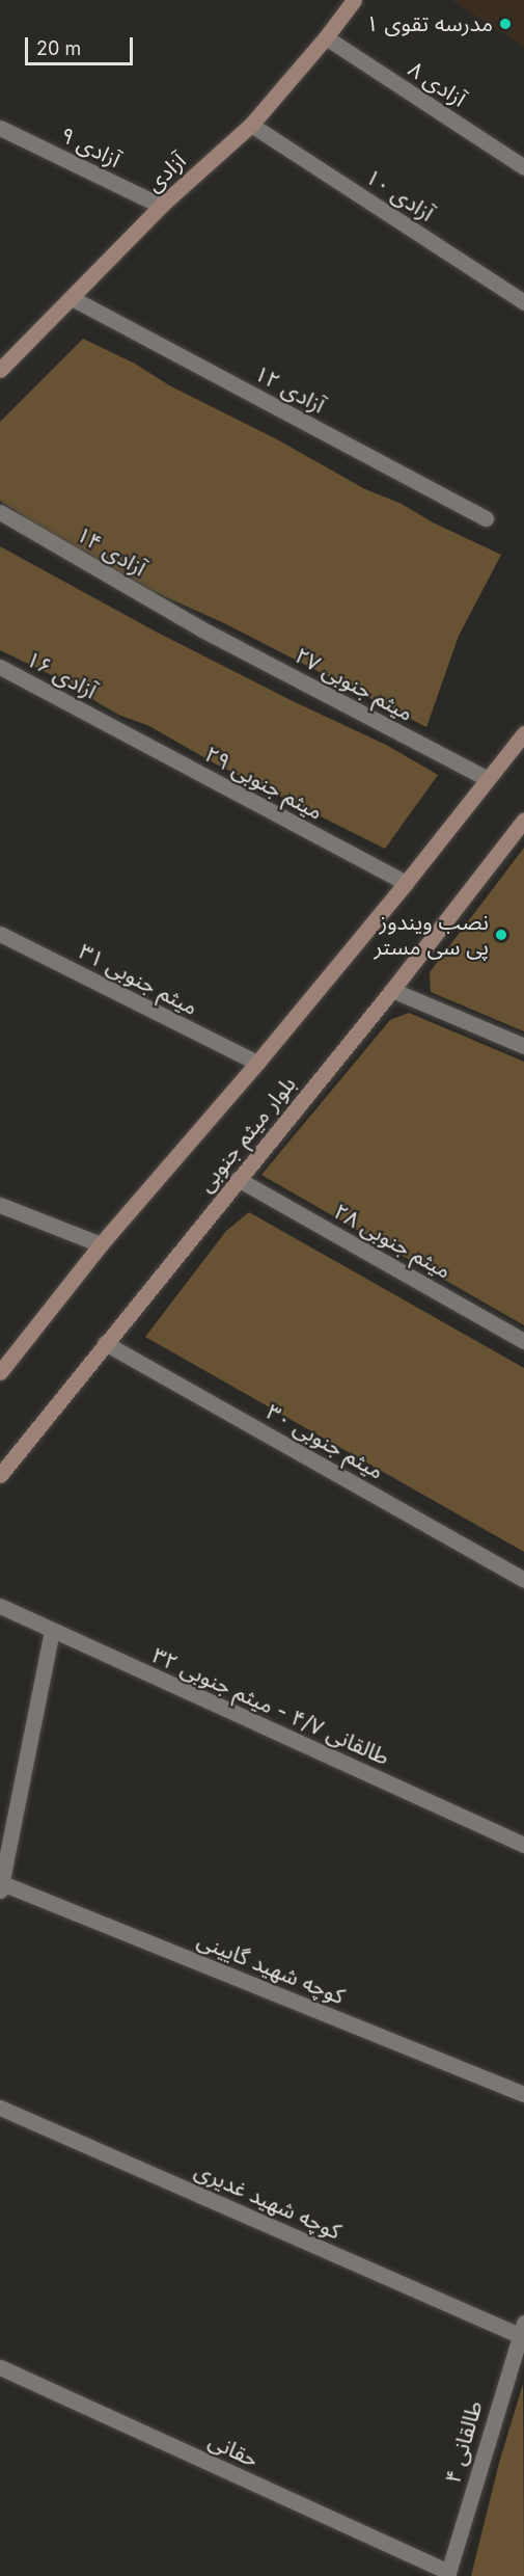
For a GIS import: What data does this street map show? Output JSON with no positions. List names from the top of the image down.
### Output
{
  "streets": {
    "main road": ["آزادی", "بلوار میثم جنوبی"],
    "street": [
      "آزادی ۸",
      "آزادی ۹",
      "آزادی ۱۰",
      "آزادی ۱۲",
      "آزادی ۱۴",
      "آزادی ۱۶",
      "میثم جنوبی ۲۷",
      "میثم جنوبی ۲۹",
      "میثم جنوبی ۳۱",
      "میثم جنوبی ۲۸",
      "میثم جنوبی ۳۰",
      "طالقانی ۴/۷ - میثم جنوبی ۳۲",
      "کوچه شهید گایینی",
      "کوچه شهید غدیری",
      "طالقانی ۴",
      "حقانی"
    ]
  },
  "crossings": [
    ["آزادی ۸", "آزادی"],
    ["آزادی ۹", "آزادی"],
    ["آزادی", "آزادی ۱۰"],
    ["آزادی", "آزادی ۱۲"],
    ["آزادی ۱۴", "میثم جنوبی ۲۷"],
    ["آزادی ۱۶", "میثم جنوبی ۲۹"],
    ["میثم جنوبی ۲۷", "بلوار میثم جنوبی"],
    ["میثم جنوبی ۲۹", "بلوار میثم جنوبی"],
    ["میثم جنوبی ۳۱", "بلوار میثم جنوبی"],
    ["بلوار میثم جنوبی", "میثم جنوبی ۲۸"],
    ["بلوار میثم جنوبی", "میثم جنوبی ۳۰"],
    ["کوچه شهید غدیری", "طالقانی ۴"],
    ["طالقانی ۴", "حقانی"]
  ],
  "places": ["مدرسه تقوی ۱", "نصب ویندوز پی سی مستر"],
  "scale_bar": "20 m"
}
